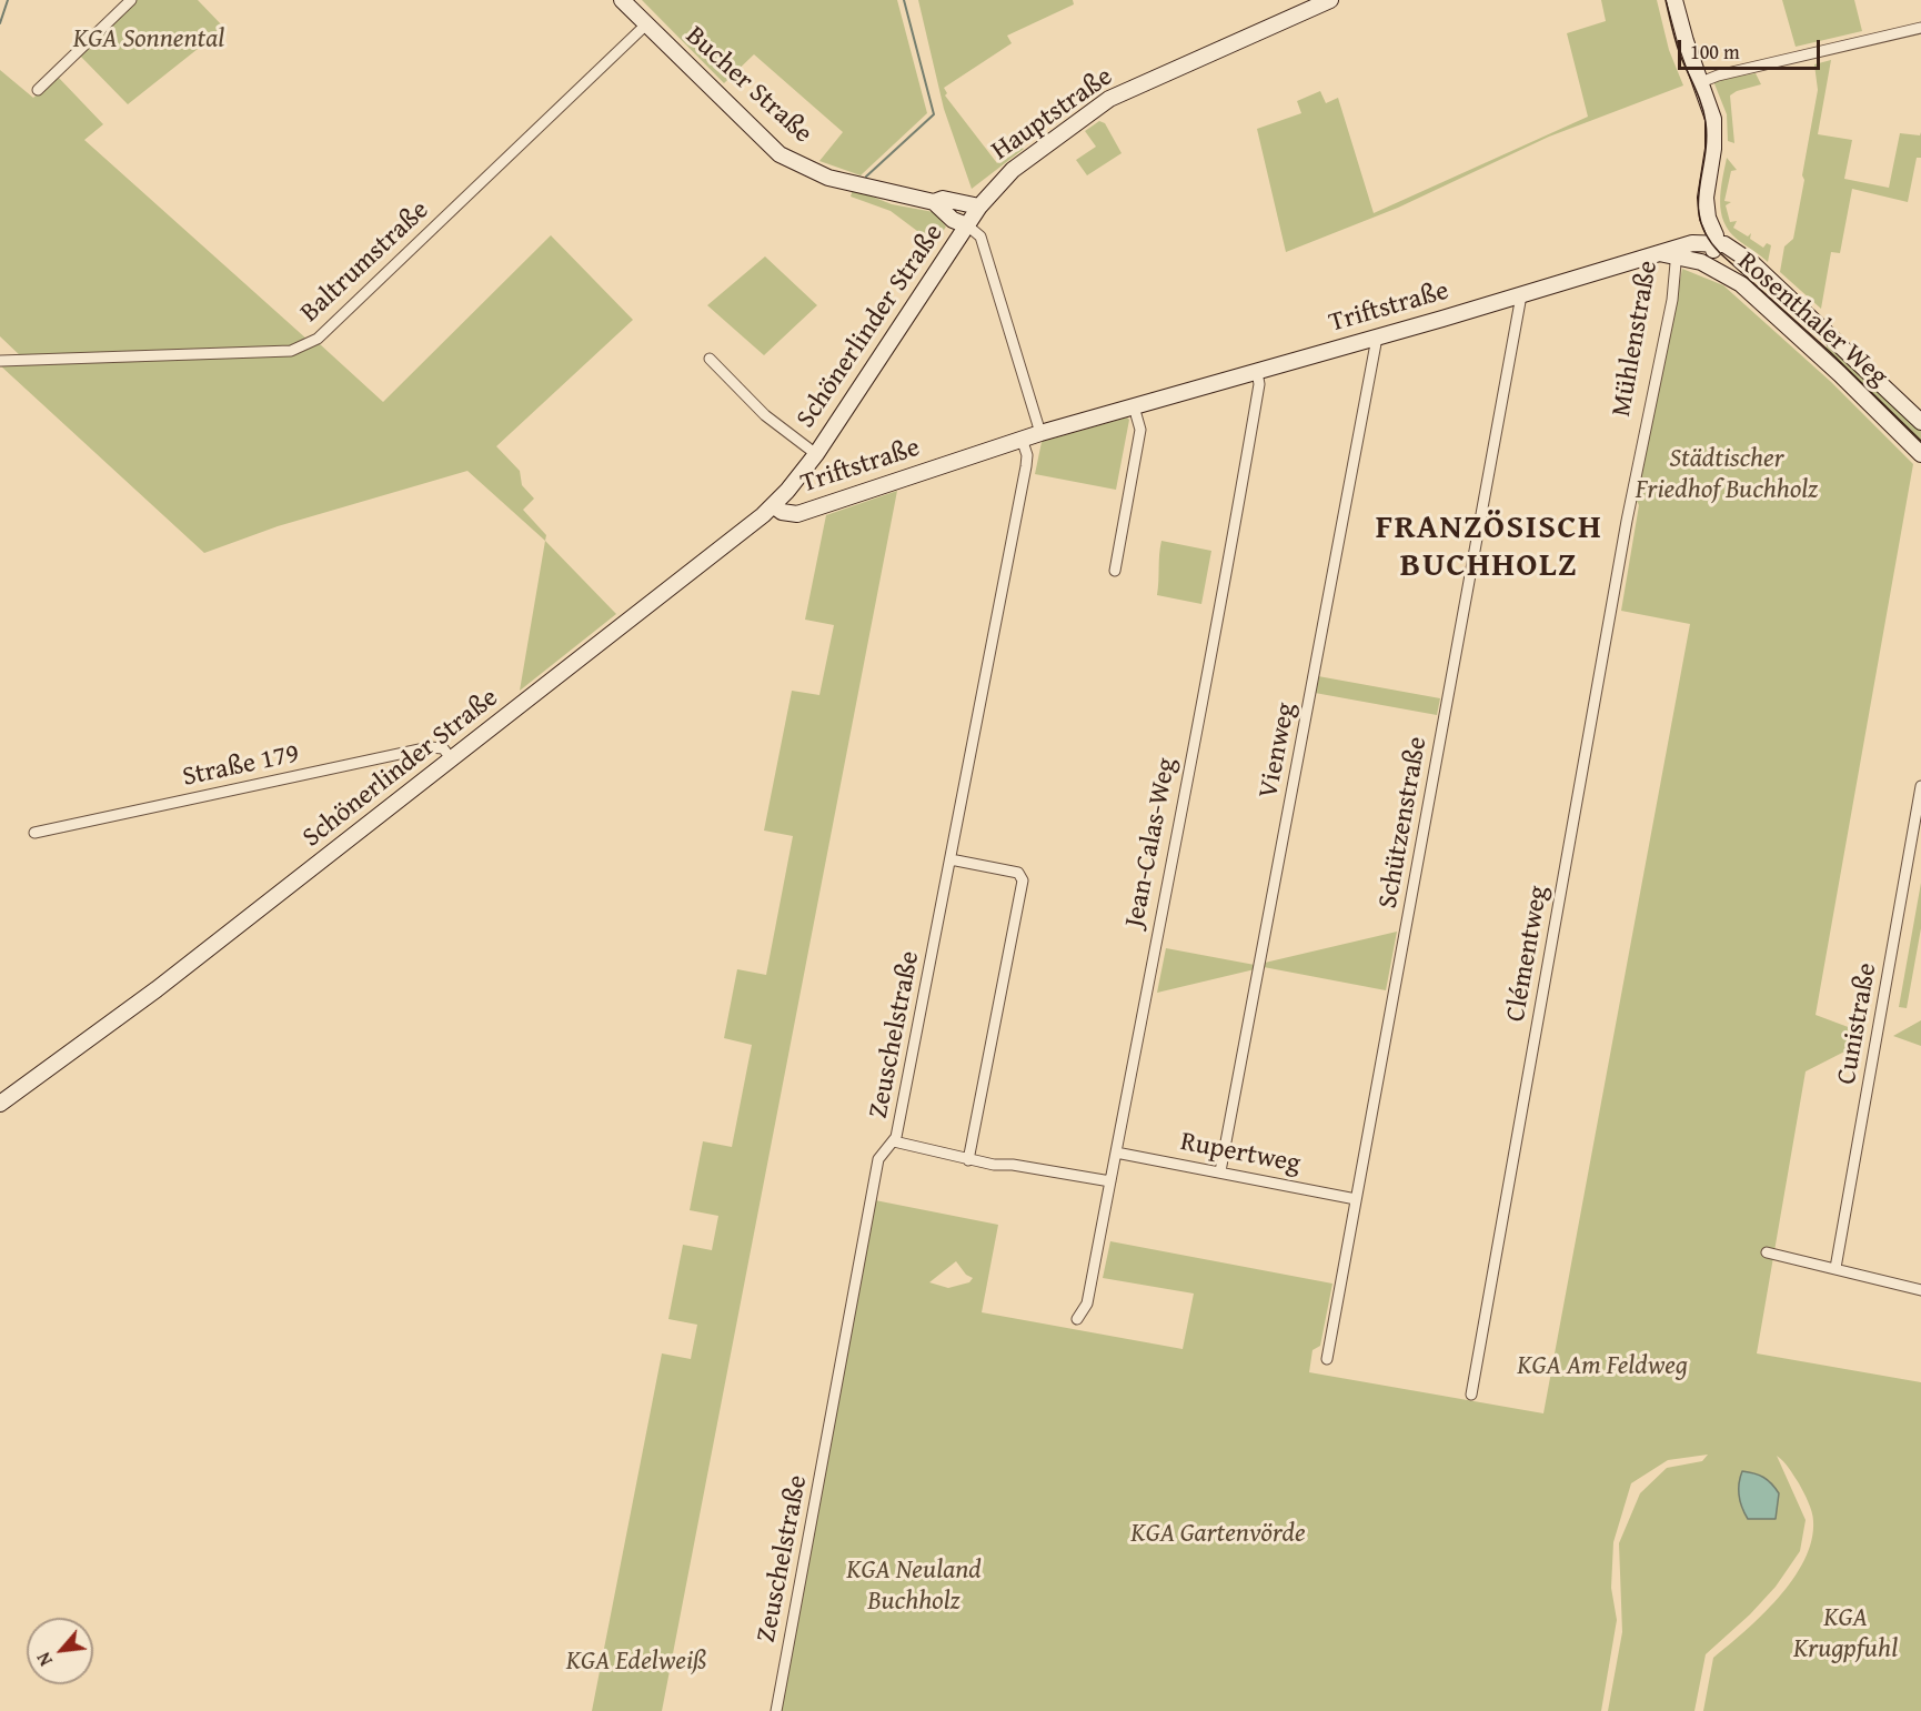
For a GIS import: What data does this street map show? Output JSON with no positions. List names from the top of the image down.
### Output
{
  "streets": {
    "main road": [
      "Bucher Straße",
      "Hauptstraße",
      "Triftstraße",
      "Rosenthaler Weg",
      "Schönerlinder Straße",
      "Mühlenstraße"
    ],
    "street": [
      "Baltrumstraße",
      "Vienweg",
      "Straße 179",
      "Schützenstraße",
      "Jean-Calas-Weg",
      "Clémentweg",
      "Cunistraße",
      "Zeuschelstraße",
      "Rupertweg"
    ]
  },
  "crossings": [
    ["Bucher Straße", "Hauptstraße"],
    ["Bucher Straße", "Baltrumstraße"],
    ["Bucher Straße", "Schönerlinder Straße"],
    ["Hauptstraße", "Schönerlinder Straße"],
    ["Triftstraße", "Rosenthaler Weg"],
    ["Triftstraße", "Schönerlinder Straße"],
    ["Triftstraße", "Mühlenstraße"],
    ["Triftstraße", "Vienweg"],
    ["Triftstraße", "Schützenstraße"],
    ["Triftstraße", "Jean-Calas-Weg"],
    ["Triftstraße", "Zeuschelstraße"],
    ["Rosenthaler Weg", "Mühlenstraße"],
    ["Schönerlinder Straße", "Straße 179"],
    ["Mühlenstraße", "Clémentweg"],
    ["Vienweg", "Rupertweg"],
    ["Schützenstraße", "Rupertweg"],
    ["Jean-Calas-Weg", "Rupertweg"]
  ],
  "districts": ["FRANZÖSISCH BUCHHOLZ"],
  "parks": [
    "KGA Sonnental",
    "Städtischer Friedhof Buchholz",
    "KGA Am Feldweg",
    "KGA Gartenvörde",
    "KGA Neuland Buchholz",
    "KGA Krugpfuhl",
    "KGA Edelweiß"
  ],
  "scale_bar": "100 m",
  "north": "bottom left"
}
